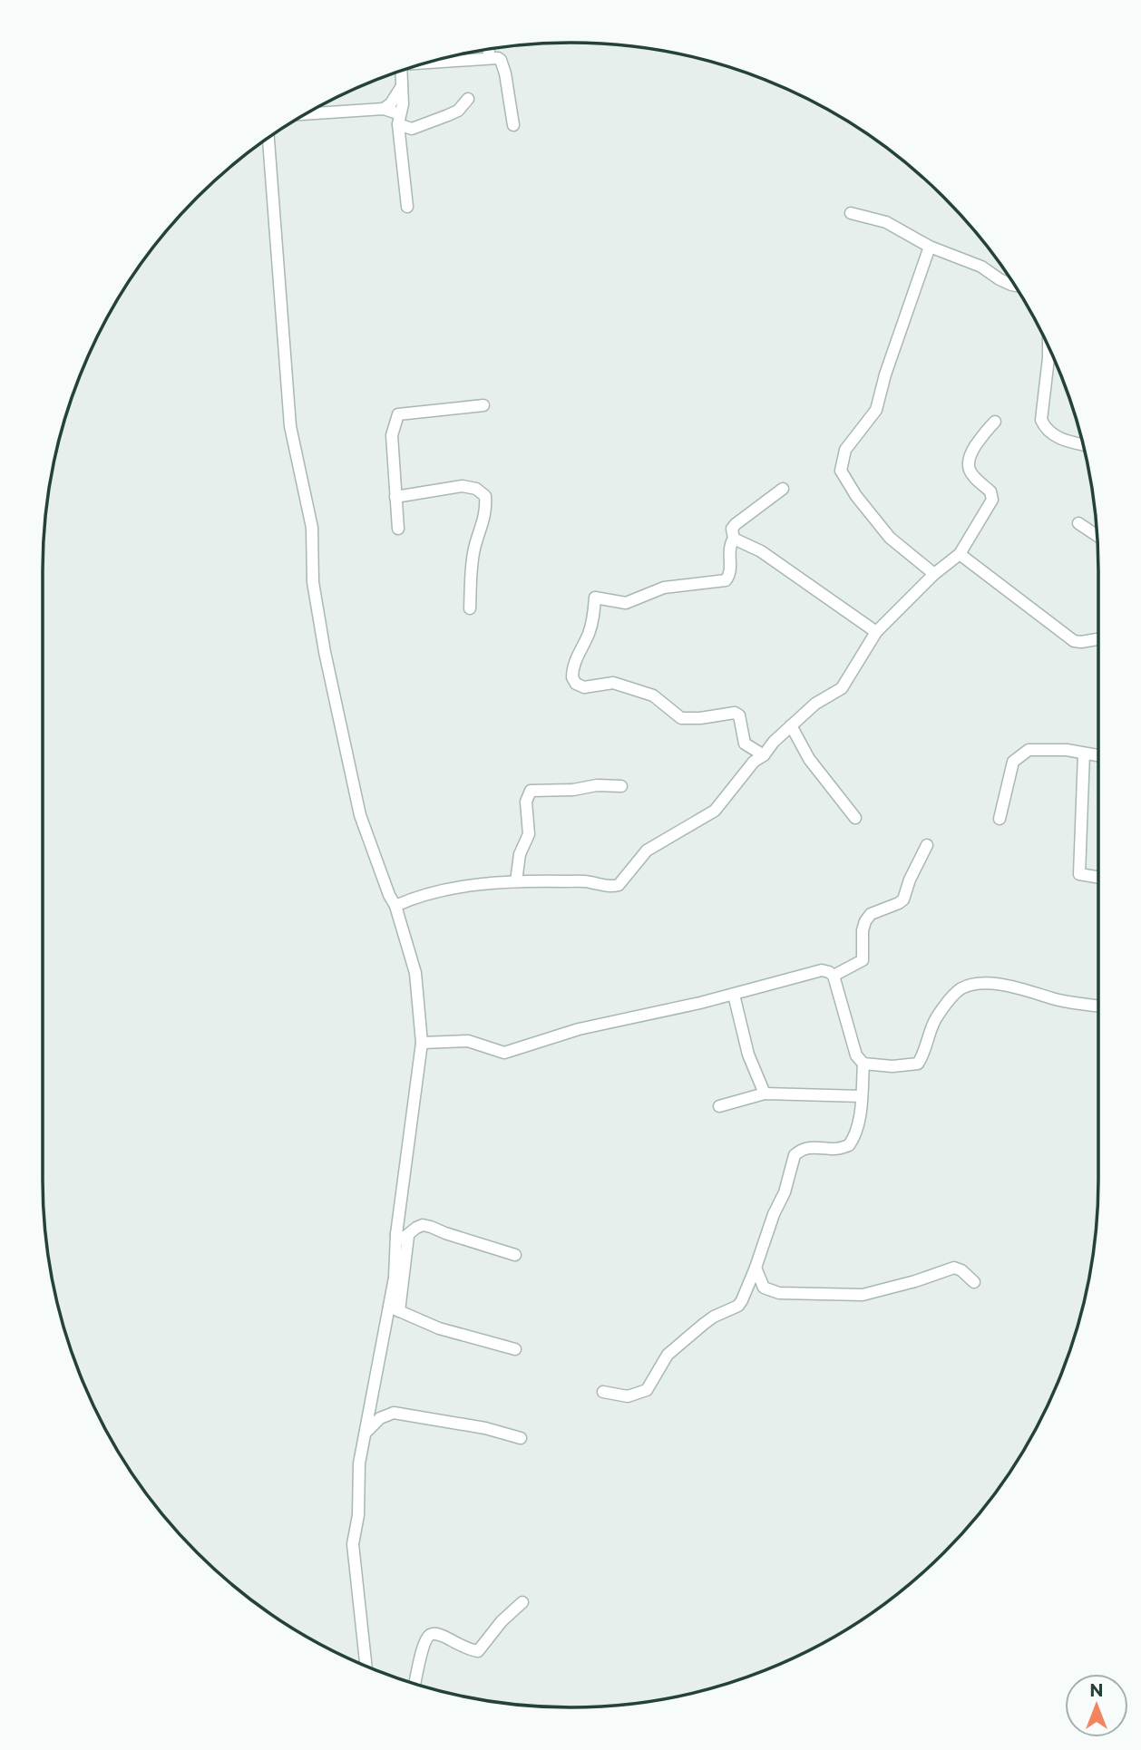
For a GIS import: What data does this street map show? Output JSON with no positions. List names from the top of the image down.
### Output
{
  "north": "top"
}
